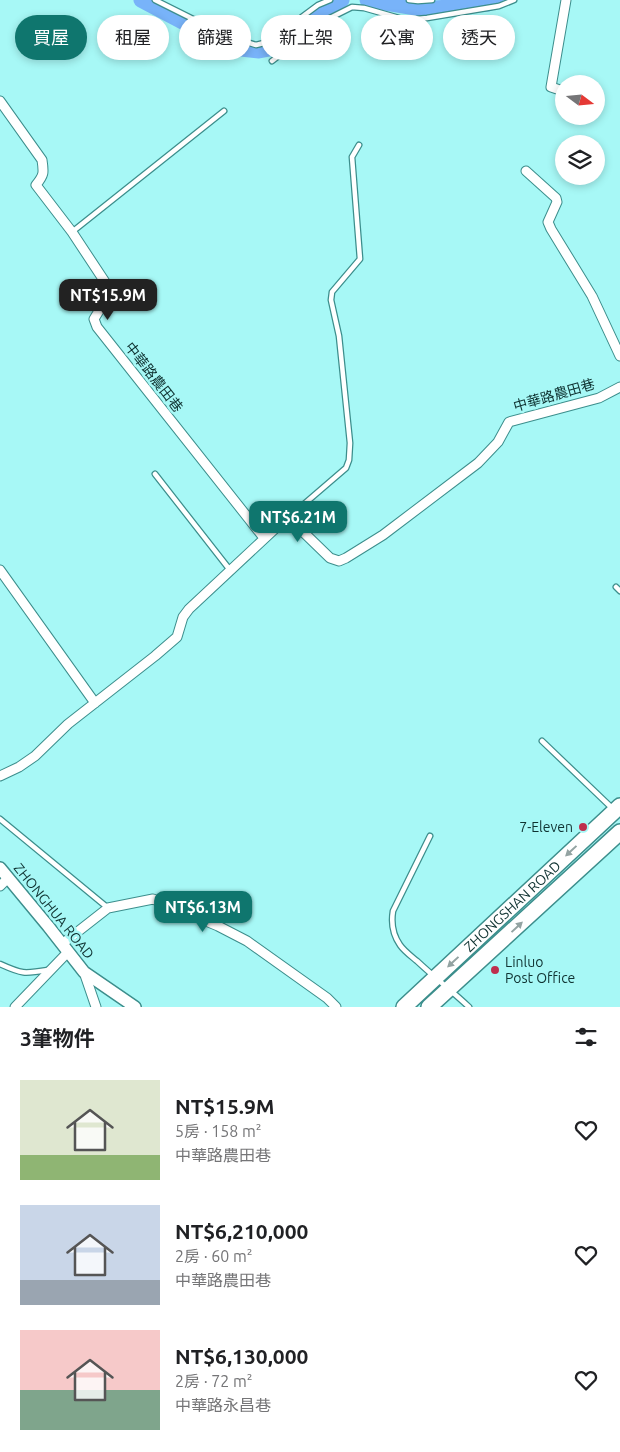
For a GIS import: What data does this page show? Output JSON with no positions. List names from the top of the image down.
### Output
{
  "streets": {
    "main road": ["ZHONGSHAN ROAD"],
    "street": ["中華路農田巷", "ZHONGHUA ROAD"]
  },
  "places": ["7-Eleven", "Linluo Post Office"],
  "north": "right",
  "page": {
    "chip": [
      "買屋",
      "租屋",
      "篩選",
      "新上架",
      "公寓",
      "透天"
    ],
    "price": ["NT$15.9M", "NT$6.21M", "NT$6.13M"],
    "heading": "3筆物件",
    "list": [
      {
        "name": "NT$15.9M",
        "note": "5房 · 158 m² · 中華路農田巷"
      },
      {
        "name": "NT$6,210,000",
        "note": "2房 · 60 m² · 中華路農田巷"
      },
      {
        "name": "NT$6,130,000",
        "note": "2房 · 72 m² · 中華路永昌巷"
      }
    ]
  }
}
